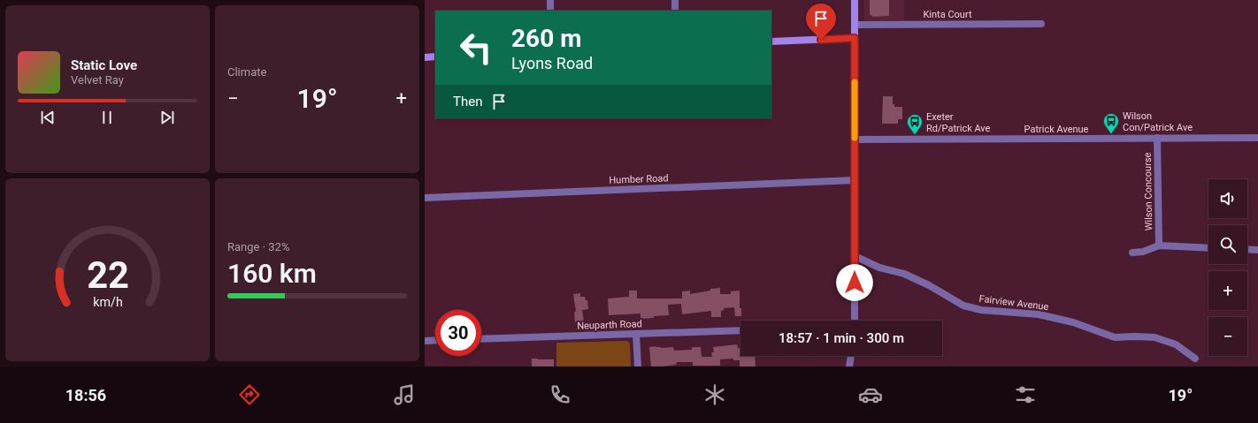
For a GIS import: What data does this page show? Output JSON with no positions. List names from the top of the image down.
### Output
{
  "streets": {
    "street": [
      "Kinta Court",
      "Patrick Avenue",
      "Humber Road",
      "Wilson Concourse",
      "Fairview Avenue",
      "Neuparth Road"
    ]
  },
  "crossings": [
    ["Patrick Avenue", "Wilson Concourse"]
  ],
  "places": {
    "bus stop": ["Wilson Con/Patrick Ave", "Exeter Rd/Patrick Ave"]
  },
  "page": {
    "tile": [
      "Climate",
      ["Range · 32%", "160 km"]
    ],
    "turn": ["260 m", "Lyons Road"],
    "song": ["Static Love", "Velvet Ray"],
    "heat": ["−", "19°", "+"],
    "then": "Then",
    "map_buttons": ["+", "−"],
    "limit": "30",
    "trip": "18:57 · 1 min · 300 m",
    "tabs": ["18:56", "19°"],
    "gauge": ["22", "km/h"]
  }
}
